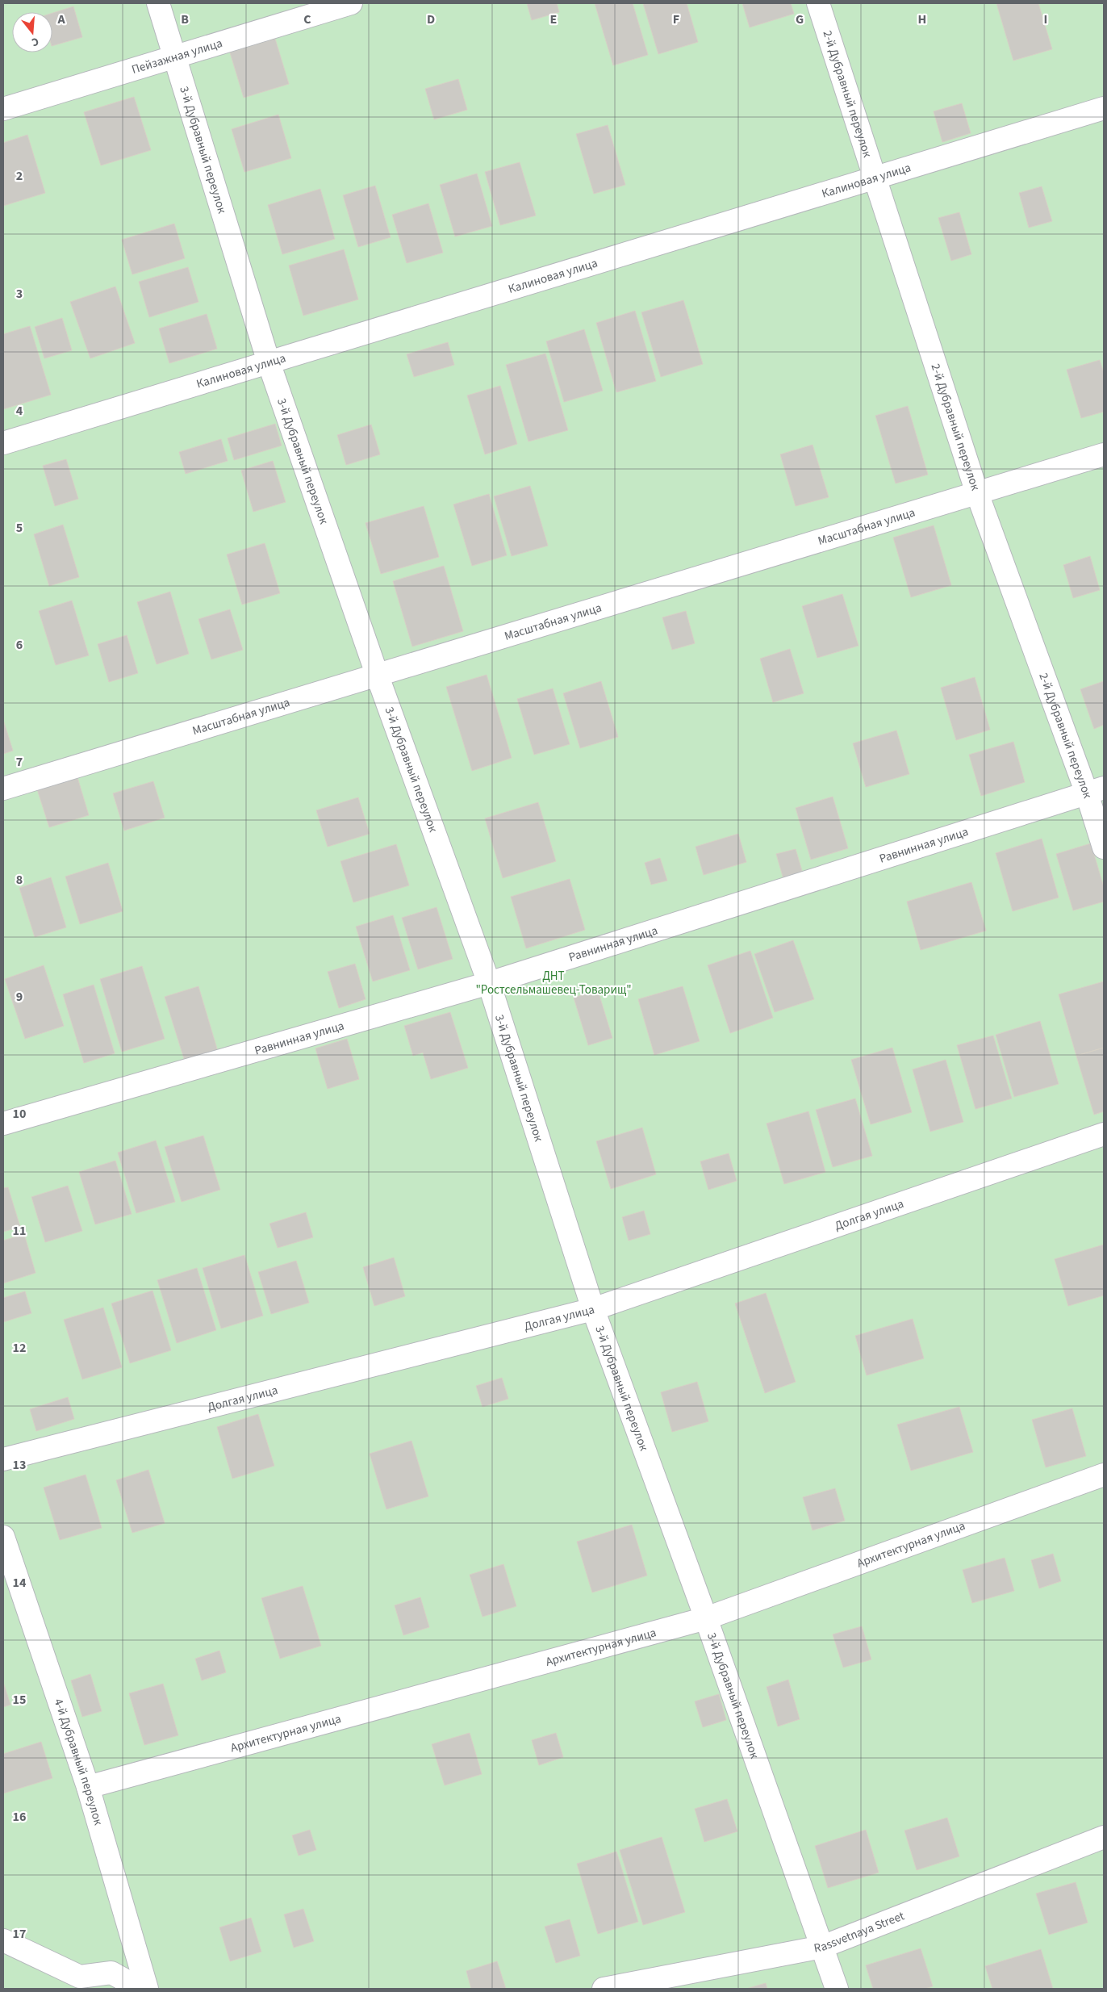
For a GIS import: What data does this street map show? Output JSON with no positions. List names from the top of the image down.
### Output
{
  "streets": {
    "lane": [
      "Пейзажная улица",
      "2-й Дубравный переулок",
      "3-й Дубравный переулок",
      "Калиновая улица",
      "Масштабная улица",
      "Равнинная улица",
      "Долгая улица",
      "Архитектурная улица",
      "4-й Дубравный переулок",
      "Rassvetnaya Street"
    ]
  },
  "crossings": [
    ["Пейзажная улица", "3-й Дубравный переулок"],
    ["2-й Дубравный переулок", "Калиновая улица"],
    ["2-й Дубравный переулок", "Масштабная улица"],
    ["2-й Дубравный переулок", "Равнинная улица"],
    ["3-й Дубравный переулок", "Калиновая улица"],
    ["3-й Дубравный переулок", "Масштабная улица"],
    ["3-й Дубравный переулок", "Равнинная улица"],
    ["3-й Дубравный переулок", "Долгая улица"],
    ["3-й Дубравный переулок", "Архитектурная улица"],
    ["3-й Дубравный переулок", "Rassvetnaya Street"],
    ["Архитектурная улица", "4-й Дубравный переулок"]
  ],
  "parks": ["ДНТ \"Ростсельмашевец-Товарищ\""],
  "north": "bottom",
  "grid": {
    "columns": [
      "A",
      "B",
      "C",
      "D",
      "E",
      "F",
      "G",
      "H",
      "I"
    ],
    "rows": [
      "2",
      "3",
      "4",
      "5",
      "6",
      "7",
      "8",
      "9",
      "10",
      "11",
      "12",
      "13",
      "14",
      "15",
      "16",
      "17"
    ]
  }
}
